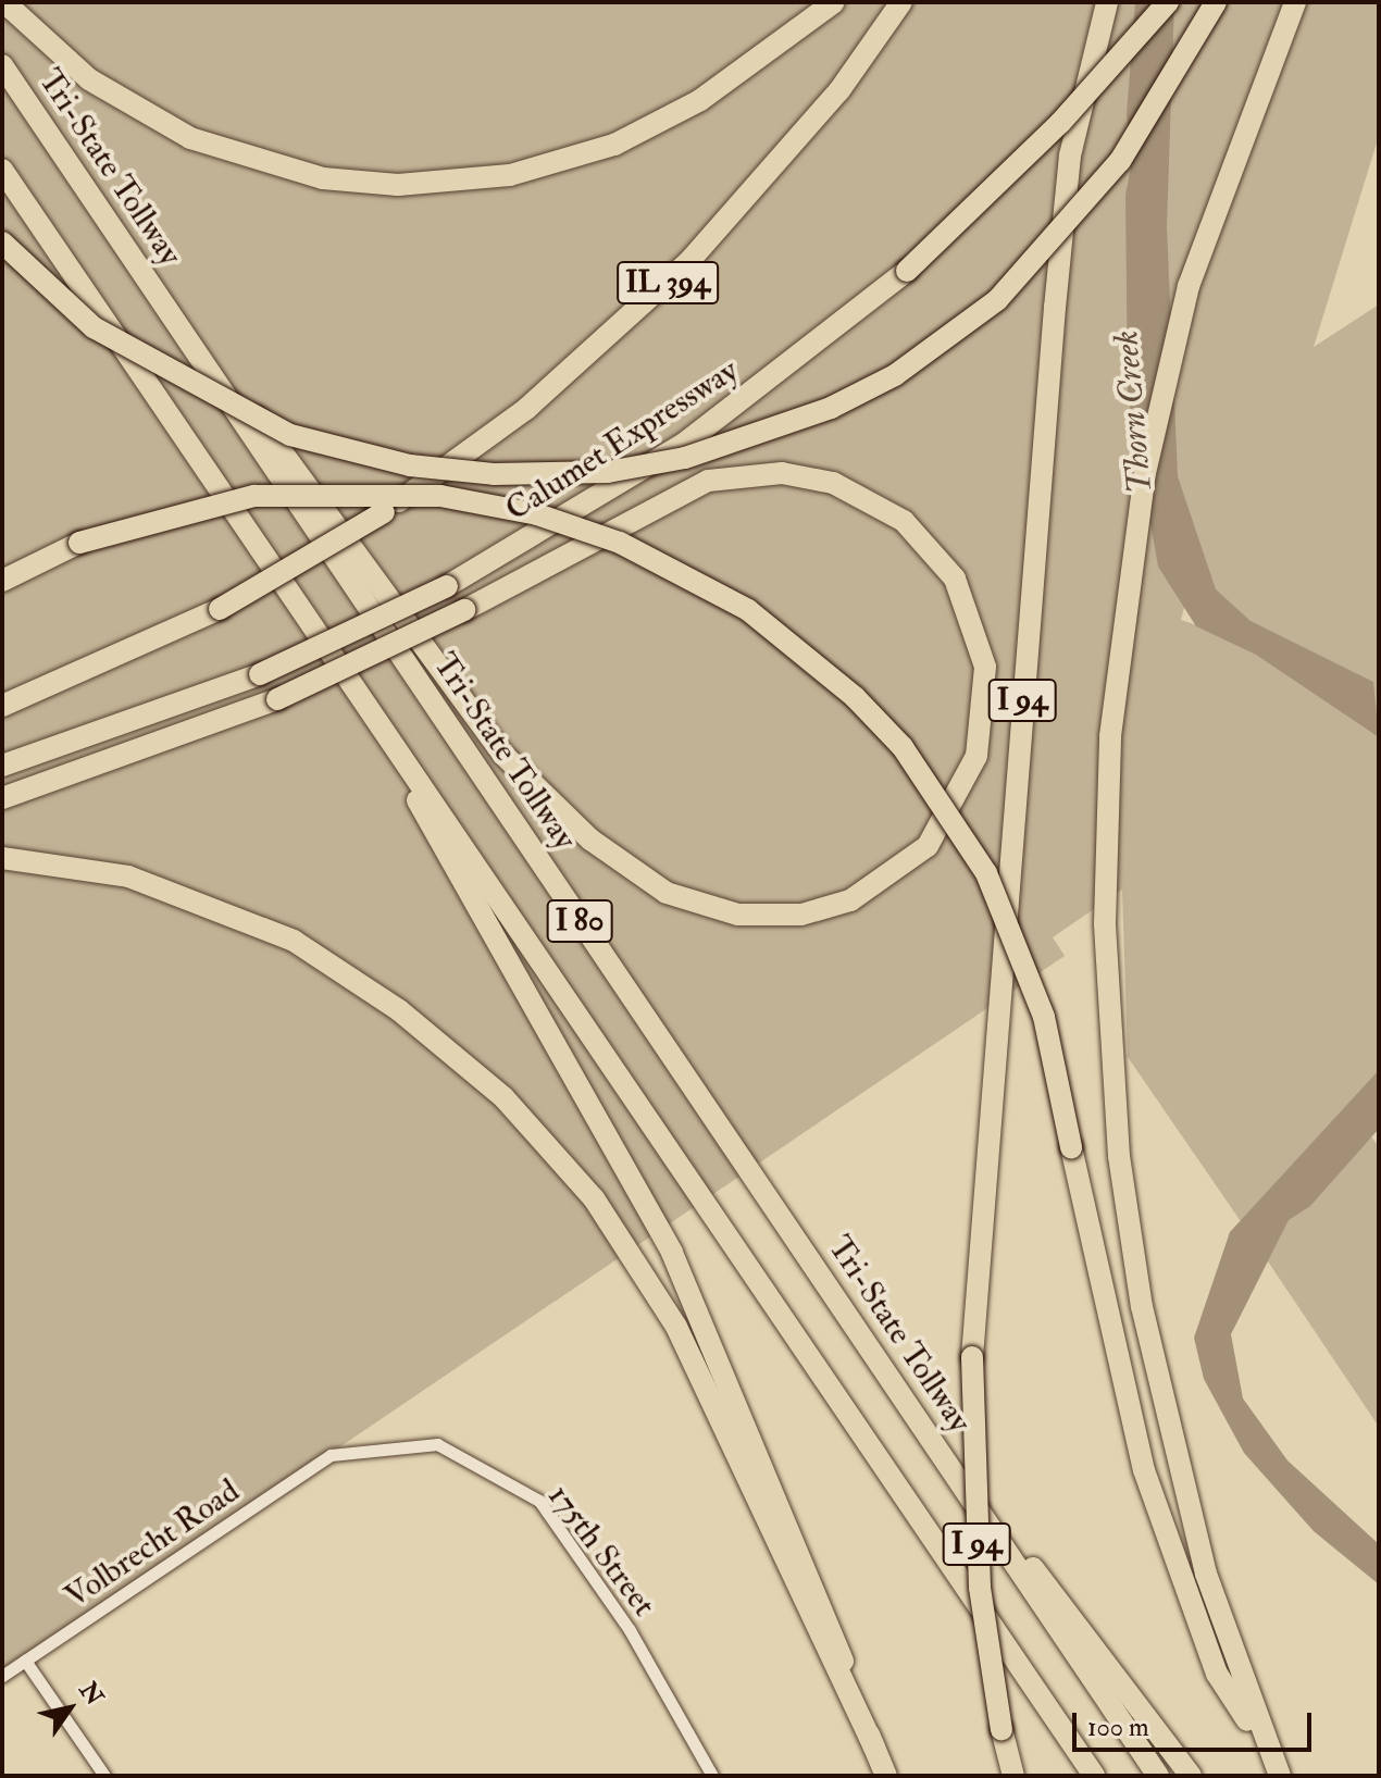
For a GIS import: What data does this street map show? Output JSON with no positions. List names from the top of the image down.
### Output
{
  "streets": {
    "highway": [
      "Tri-State Tollway",
      "IL 394",
      "Calumet Expressway",
      "I 94",
      "I 80"
    ],
    "street": ["Volbrecht Road", "175th Street"]
  },
  "crossings": [
    ["Volbrecht Road", "175th Street"]
  ],
  "water": ["Thorn Creek"],
  "scale_bar": "100 m",
  "north": "top right"
}
